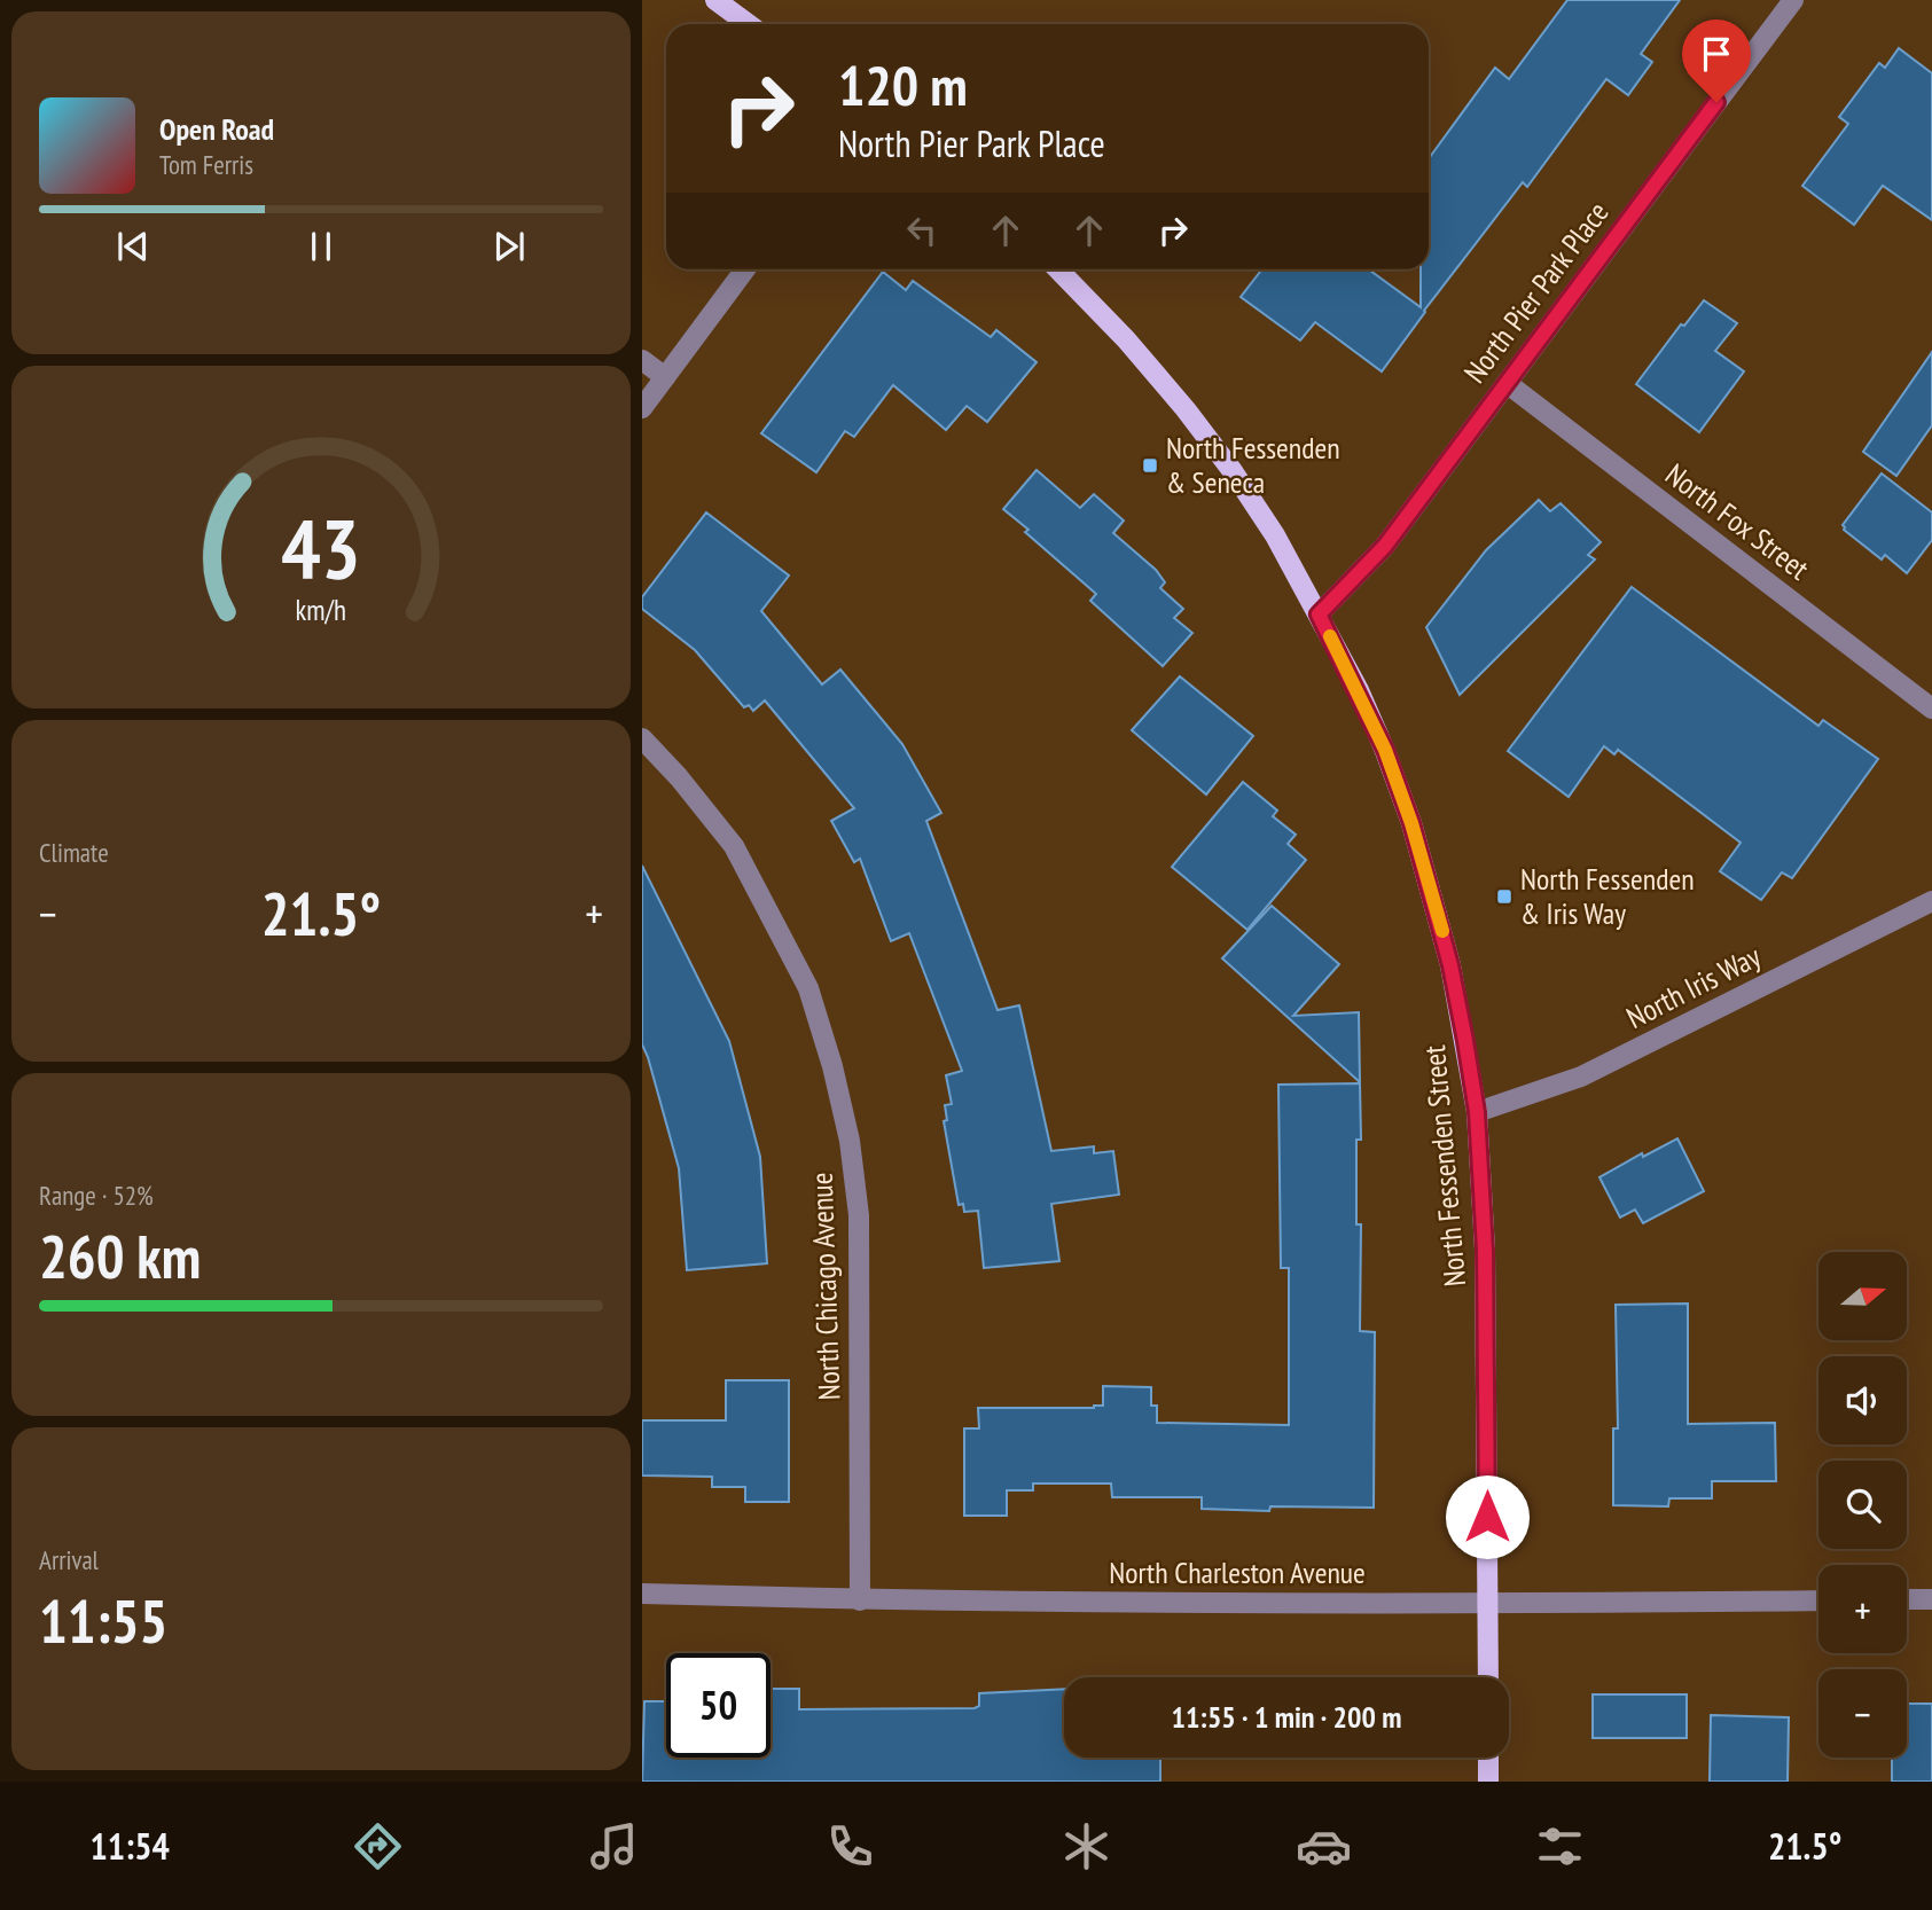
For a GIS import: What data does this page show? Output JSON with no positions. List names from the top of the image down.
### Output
{
  "streets": {
    "main road": ["North Fessenden Street"],
    "street": [
      "North Pier Park Place",
      "North Fox Street",
      "North Iris Way",
      "North Chicago Avenue",
      "North Charleston Avenue"
    ]
  },
  "crossings": [
    ["North Pier Park Place", "North Fox Street"],
    ["North Pier Park Place", "North Fessenden Street"],
    ["North Iris Way", "North Fessenden Street"],
    ["North Fessenden Street", "North Charleston Avenue"],
    ["North Chicago Avenue", "North Charleston Avenue"]
  ],
  "places": {
    "transit": ["North Fessenden & Seneca", "North Fessenden & Iris Way"]
  },
  "north": "right",
  "page": {
    "turn": ["120 m", "North Pier Park Place"],
    "song": ["Open Road", "Tom Ferris"],
    "tile": [
      "Climate",
      ["Range · 52%", "260 km"],
      ["Arrival", "11:55"]
    ],
    "heat": ["−", "21.5°", "+"],
    "map_buttons": ["+", "−"],
    "limit": "50",
    "trip": "11:55 · 1 min · 200 m",
    "tabs": ["11:54", "21.5°"],
    "gauge": ["43", "km/h"]
  }
}
